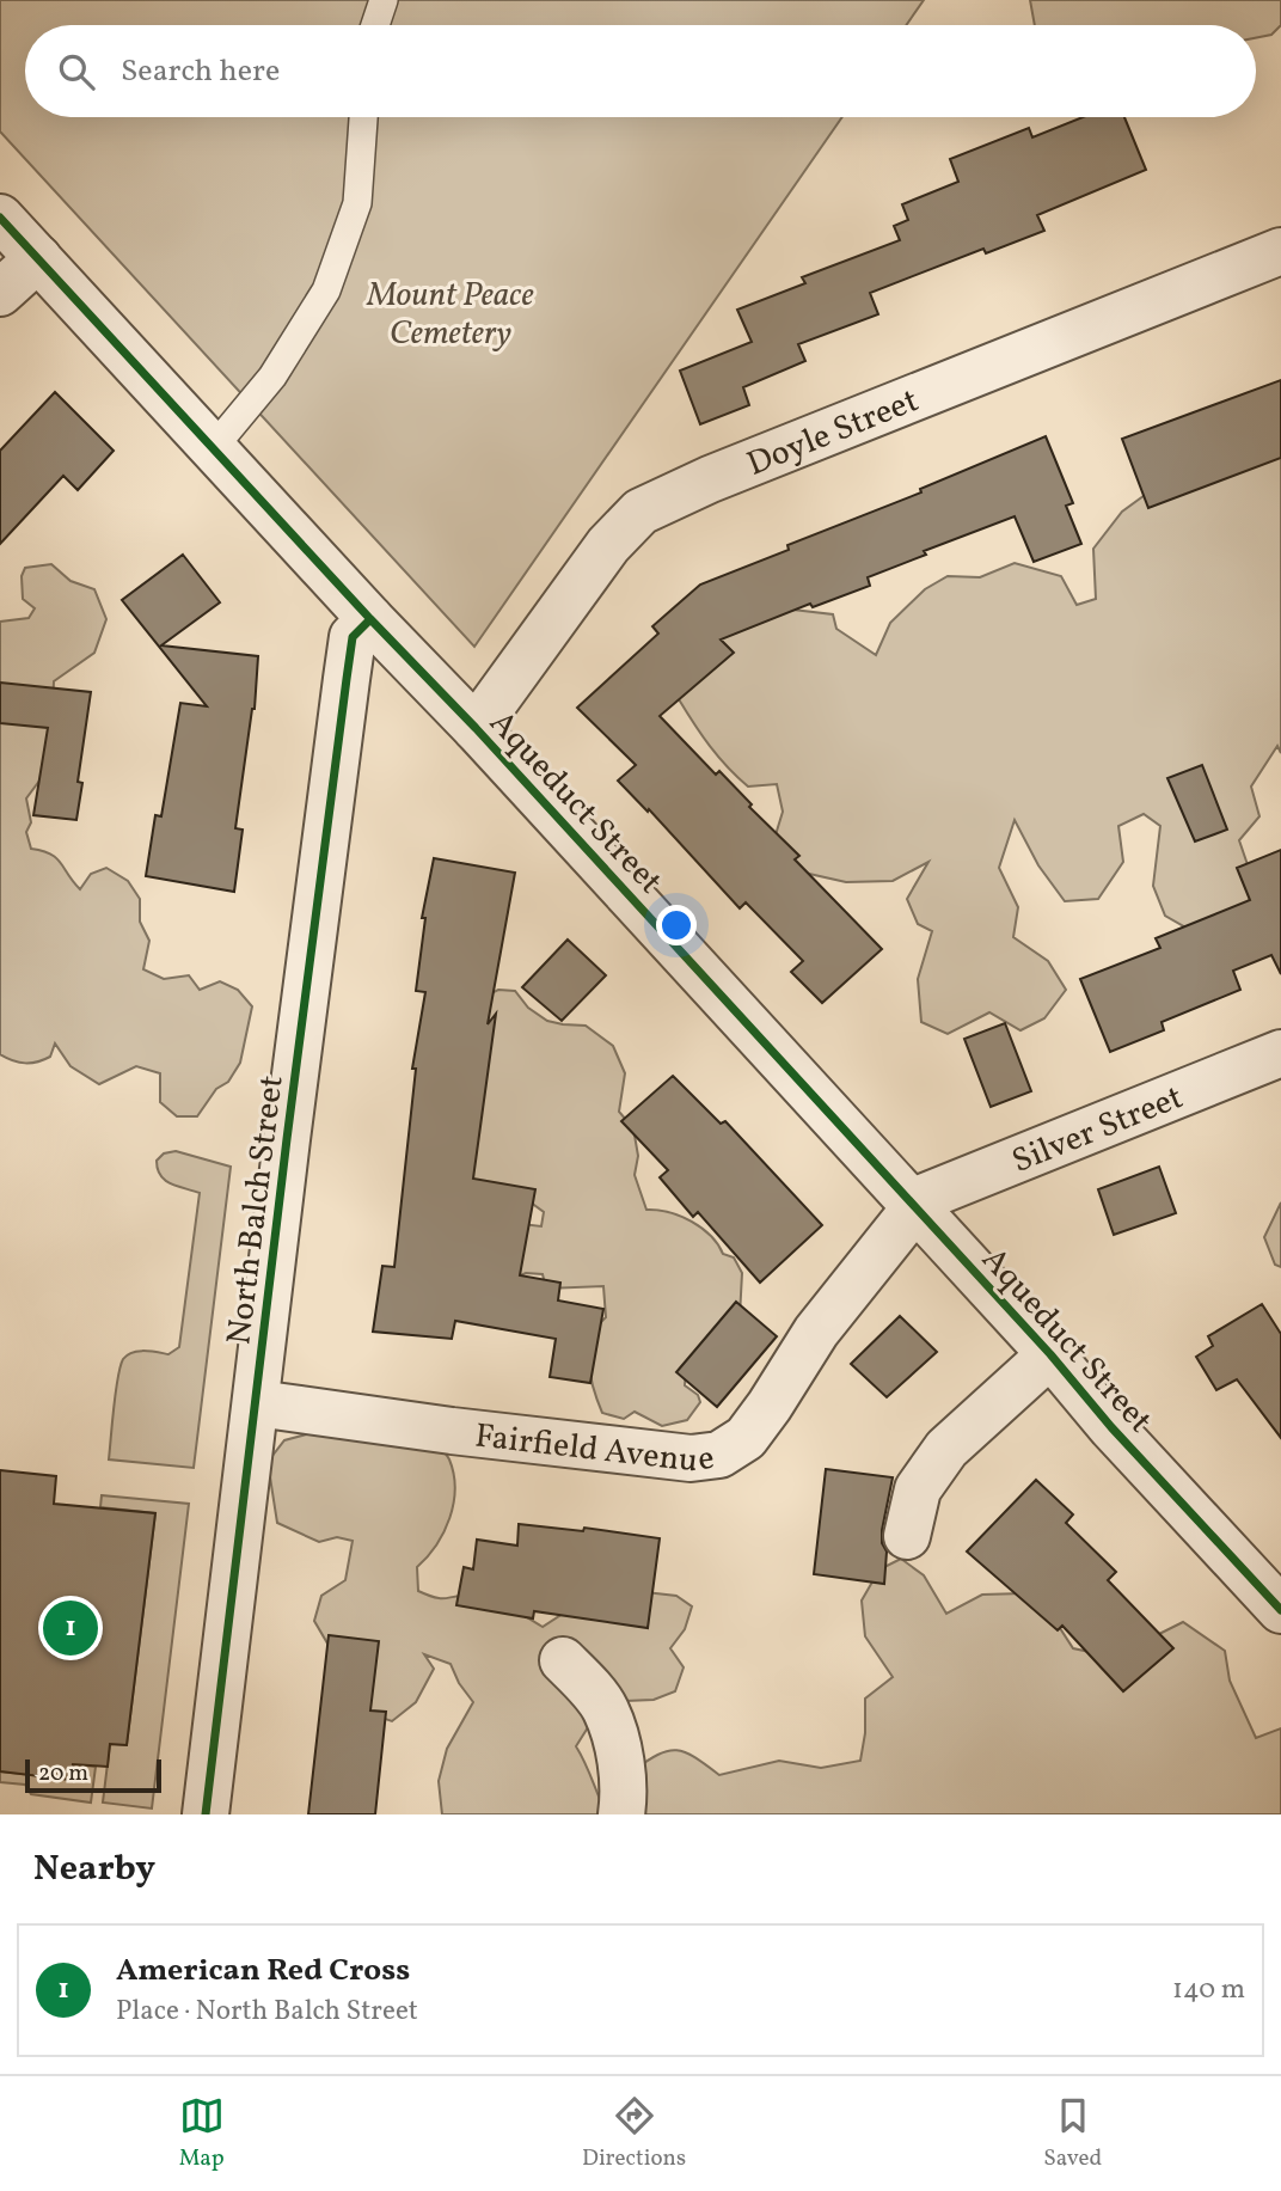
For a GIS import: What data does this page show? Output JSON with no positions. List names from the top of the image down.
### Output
{
  "streets": {
    "street": [
      "Doyle Street",
      "Aqueduct Street",
      "Silver Street",
      "North Balch Street",
      "Fairfield Avenue"
    ]
  },
  "crossings": [
    ["Doyle Street", "Aqueduct Street"],
    ["Aqueduct Street", "Silver Street"],
    ["Aqueduct Street", "North Balch Street"],
    ["Aqueduct Street", "Fairfield Avenue"],
    ["Silver Street", "Fairfield Avenue"],
    ["North Balch Street", "Fairfield Avenue"]
  ],
  "parks": ["Mount Peace Cemetery"],
  "scale_bar": "20 m",
  "page": {
    "search": "Search here",
    "pins": "1",
    "scale": "20 m",
    "heading": "Nearby",
    "list": [
      {
        "mark": "1",
        "name": "American Red Cross",
        "note": "Place · North Balch Street",
        "value": "140 m"
      }
    ],
    "nav": ["Map", "Directions", "Saved"]
  }
}
